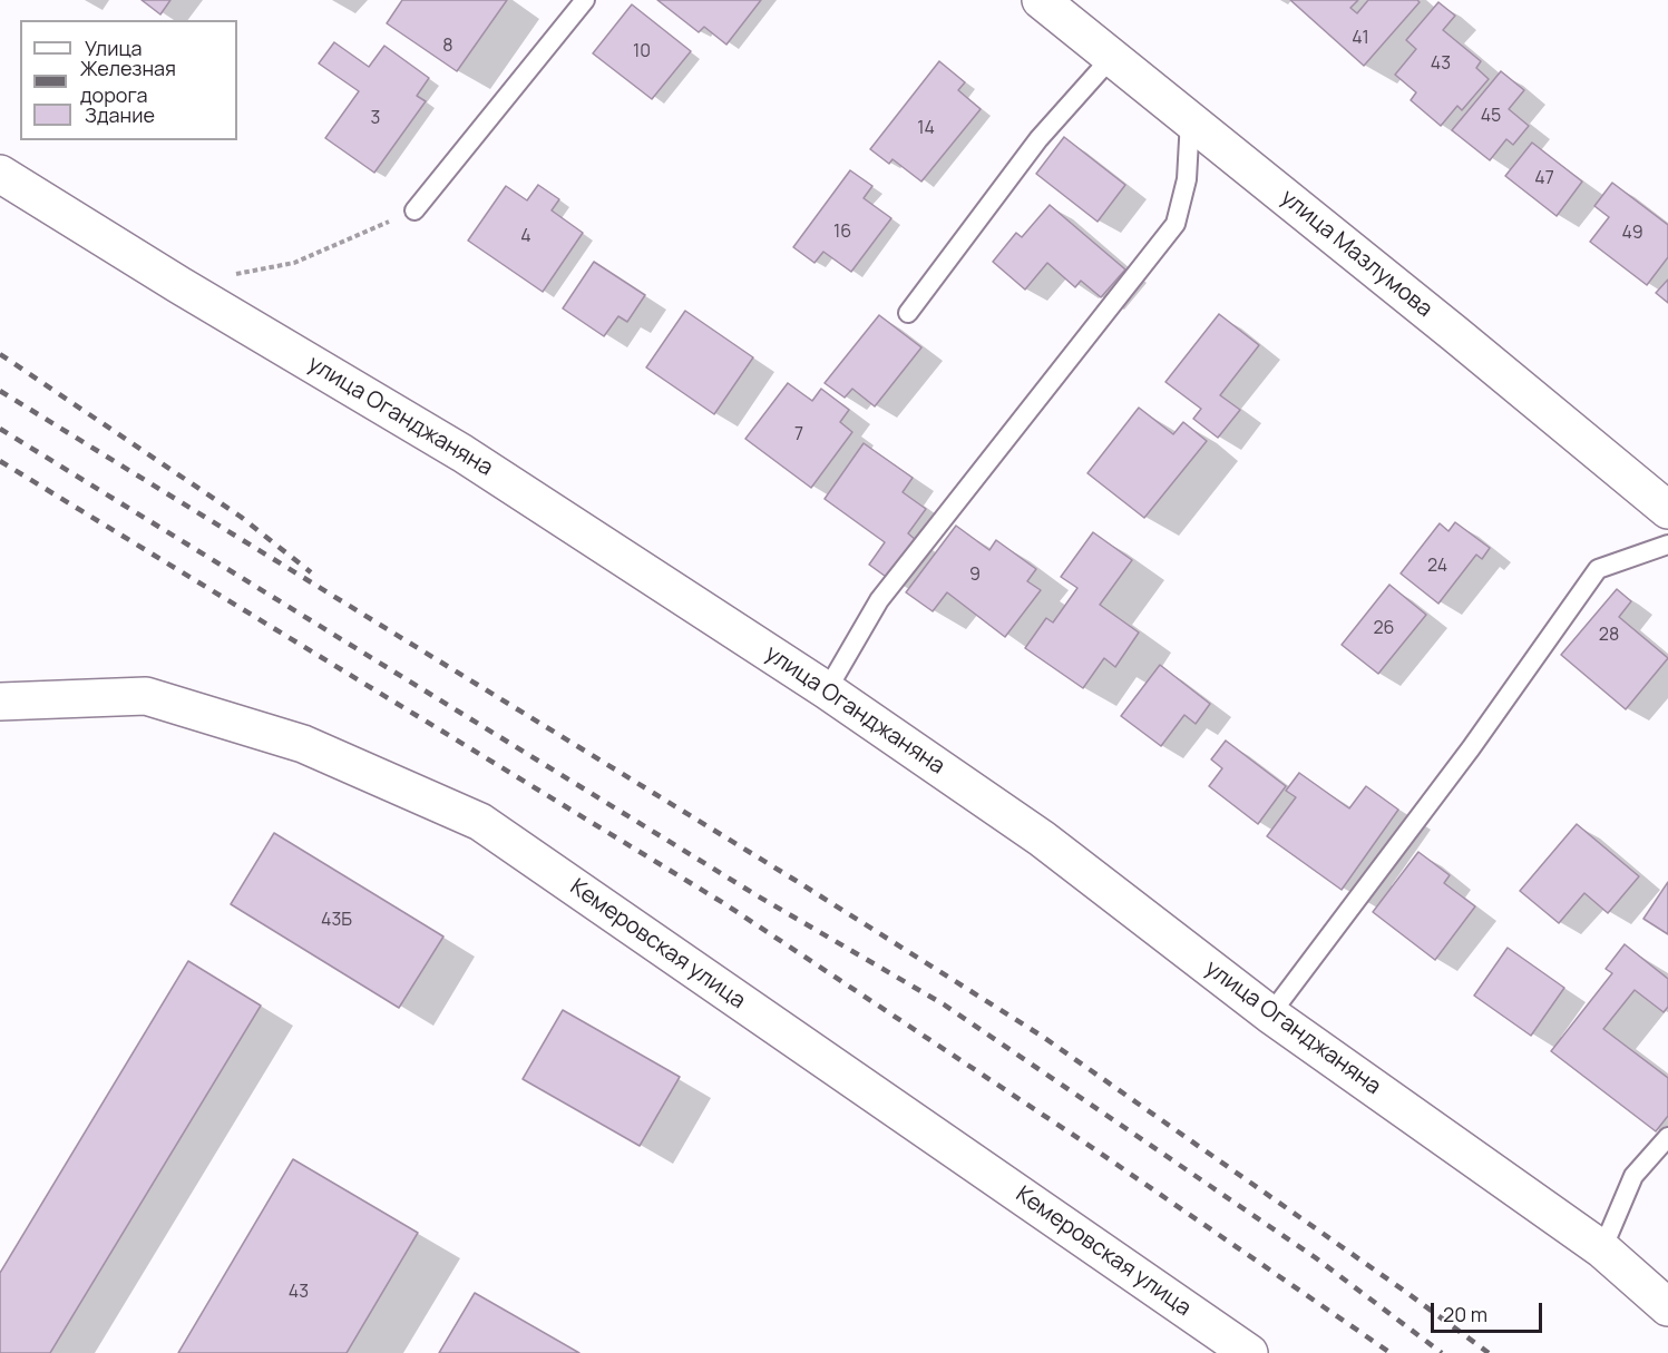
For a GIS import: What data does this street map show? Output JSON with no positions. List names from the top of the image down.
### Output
{
  "streets": {
    "street": ["улица Мазлумова", "улица Оганджаняна", "Кемеровская улица"]
  },
  "house_numbers": [
    "41",
    "8",
    "10",
    "43",
    "45",
    "3",
    "14",
    "47",
    "16",
    "49",
    "4",
    "7",
    "24",
    "9",
    "26",
    "28",
    "43Б",
    "43"
  ],
  "legend": ["Улица", "Железная дорога", "Здание"],
  "scale_bar": "20 m"
}
